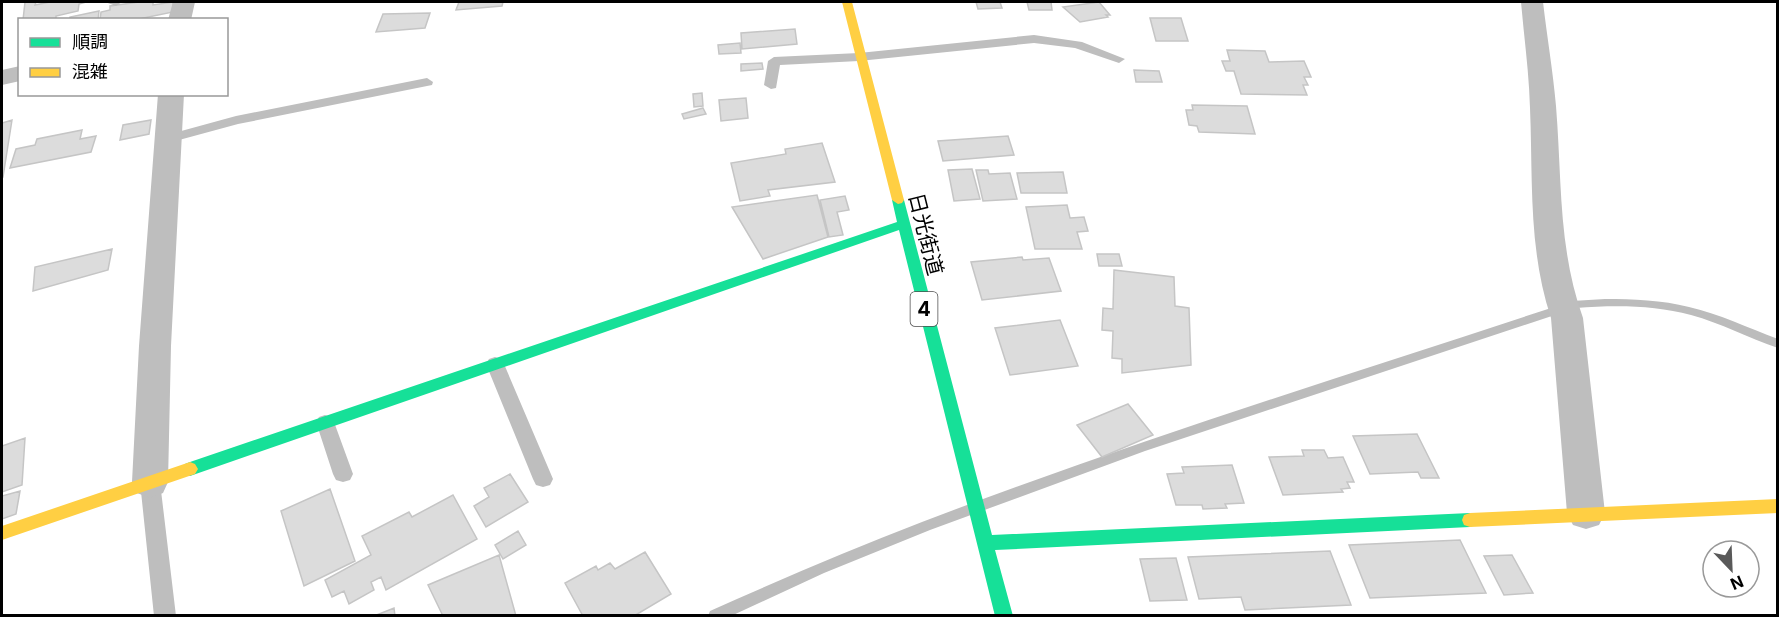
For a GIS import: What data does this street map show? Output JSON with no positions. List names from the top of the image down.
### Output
{
  "streets": {
    "main road": ["日光街道", "4"]
  },
  "legend": ["順調", "混雑"],
  "north": "bottom right"
}
